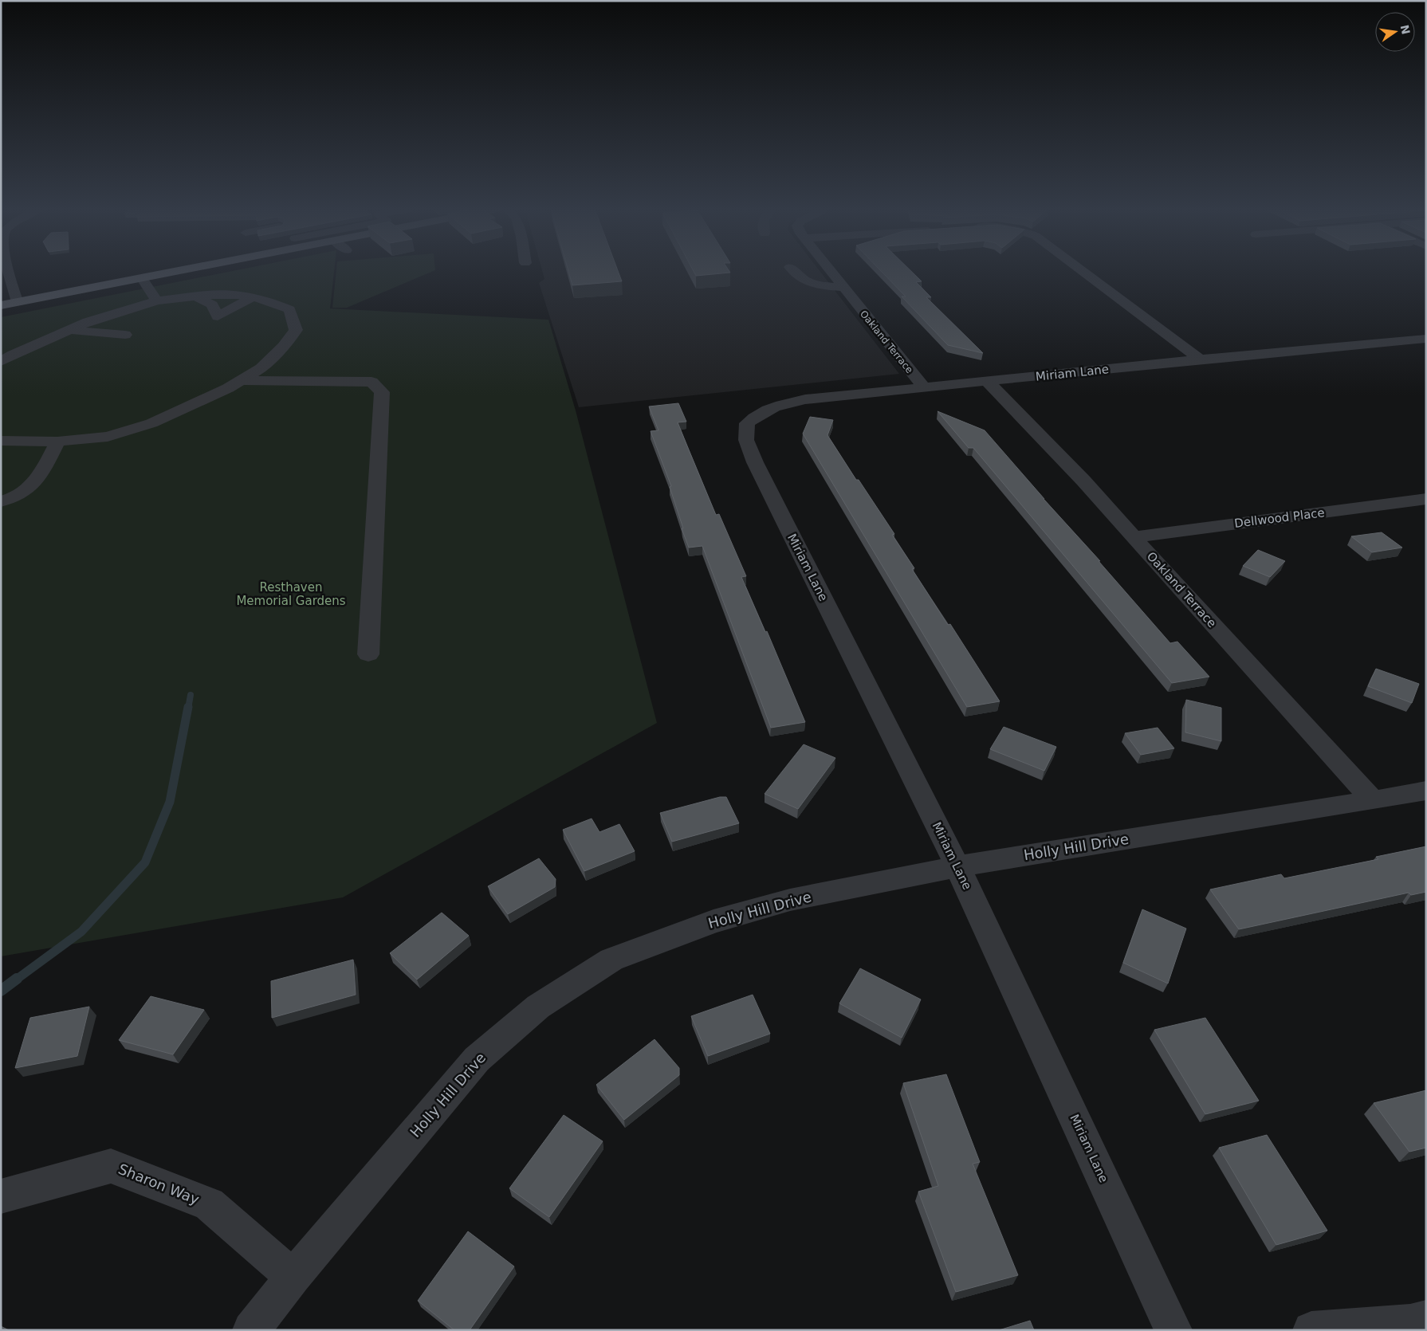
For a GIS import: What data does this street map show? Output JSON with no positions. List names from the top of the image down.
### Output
{
  "streets": {
    "street": [
      "Oakland Terrace",
      "Miriam Lane",
      "Dellwood Place",
      "Holly Hill Drive",
      "Sharon Way"
    ]
  },
  "crossings": [
    ["Oakland Terrace", "Miriam Lane"],
    ["Oakland Terrace", "Dellwood Place"],
    ["Oakland Terrace", "Holly Hill Drive"],
    ["Miriam Lane", "Holly Hill Drive"],
    ["Holly Hill Drive", "Sharon Way"]
  ],
  "parks": ["Resthaven Memorial Gardens"],
  "north": "right"
}
